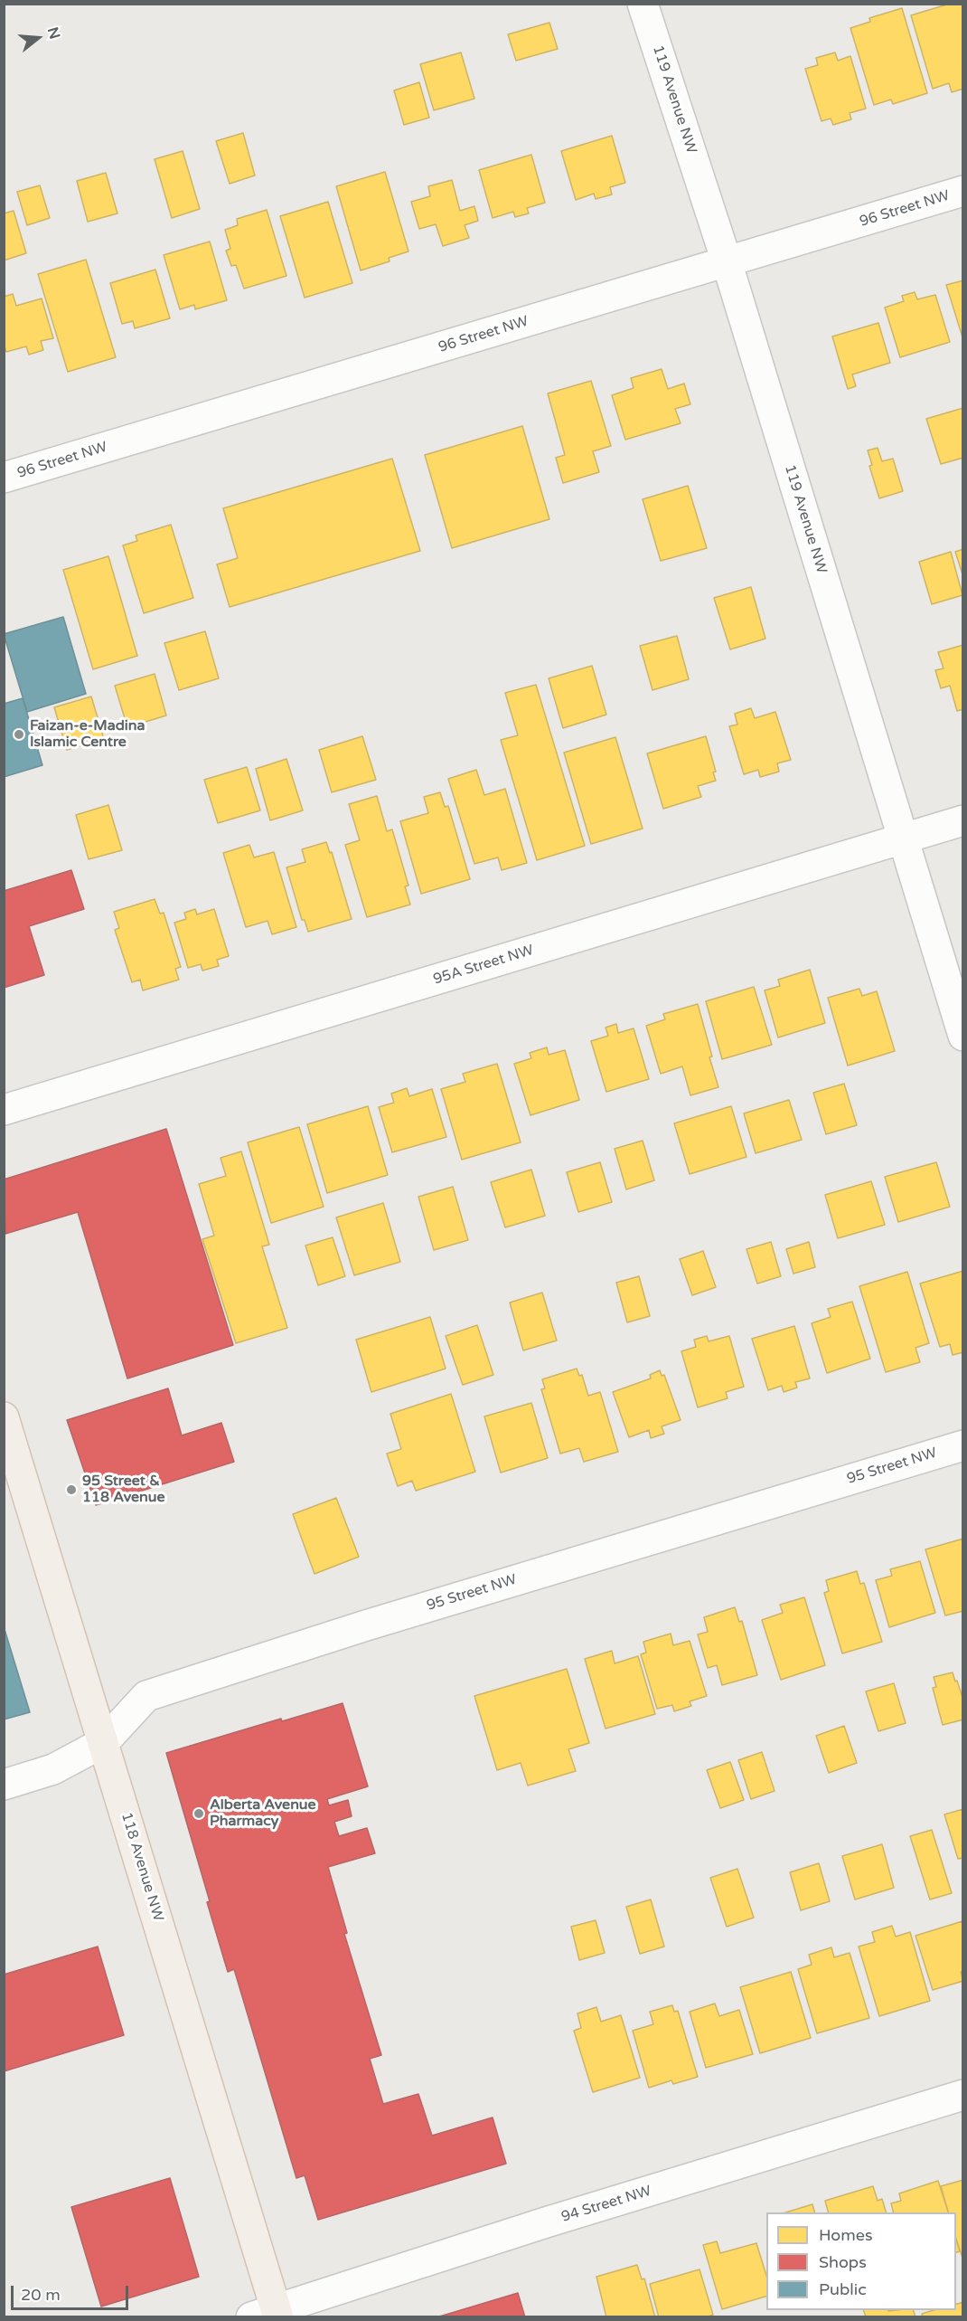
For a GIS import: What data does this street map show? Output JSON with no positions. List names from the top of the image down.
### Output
{
  "streets": {
    "main road": ["118 Avenue NW"],
    "street": [
      "119 Avenue NW",
      "96 Street NW",
      "95A Street NW",
      "95 Street NW",
      "94 Street NW"
    ]
  },
  "crossings": [
    ["119 Avenue NW", "96 Street NW"],
    ["119 Avenue NW", "95A Street NW"],
    ["95 Street NW", "118 Avenue NW"],
    ["118 Avenue NW", "94 Street NW"]
  ],
  "places": ["Faizan-e-Madina Islamic Centre", "95 Street & 118 Avenue", "Alberta Avenue Pharmacy"],
  "legend": ["Homes", "Shops", "Public"],
  "scale_bar": "20 m",
  "north": "right"
}
